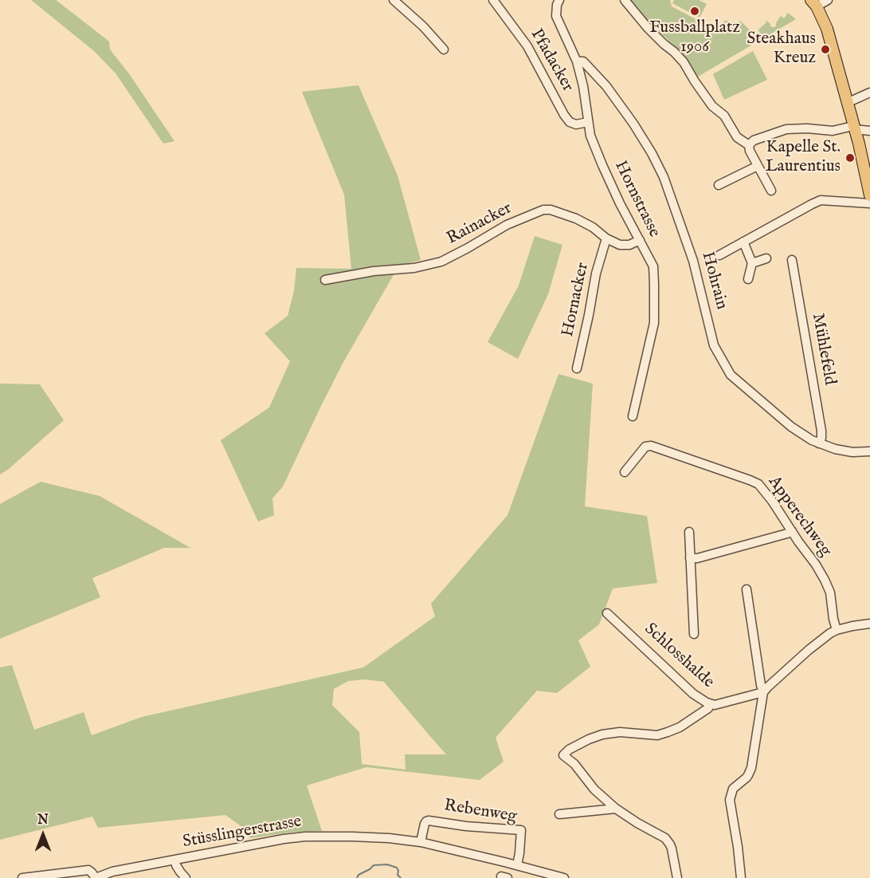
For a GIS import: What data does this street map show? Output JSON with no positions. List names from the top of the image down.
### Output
{
  "streets": {
    "street": [
      "Pfadacker",
      "Hornstrasse",
      "Rainacker",
      "Hohrain",
      "Hornacker",
      "Mühlefeld",
      "Apperechweg",
      "Schlosshalde",
      "Rebenweg",
      "Stüsslingerstrasse"
    ]
  },
  "crossings": [
    ["Pfadacker", "Hornstrasse"],
    ["Hornstrasse", "Rainacker"],
    ["Hornstrasse", "Hohrain"],
    ["Rainacker", "Hornacker"],
    ["Hohrain", "Mühlefeld"],
    ["Rebenweg", "Stüsslingerstrasse"]
  ],
  "places": ["Fussballplatz 1906", "Steakhaus Kreuz", "Kapelle St. Laurentius"],
  "north": "top"
}
